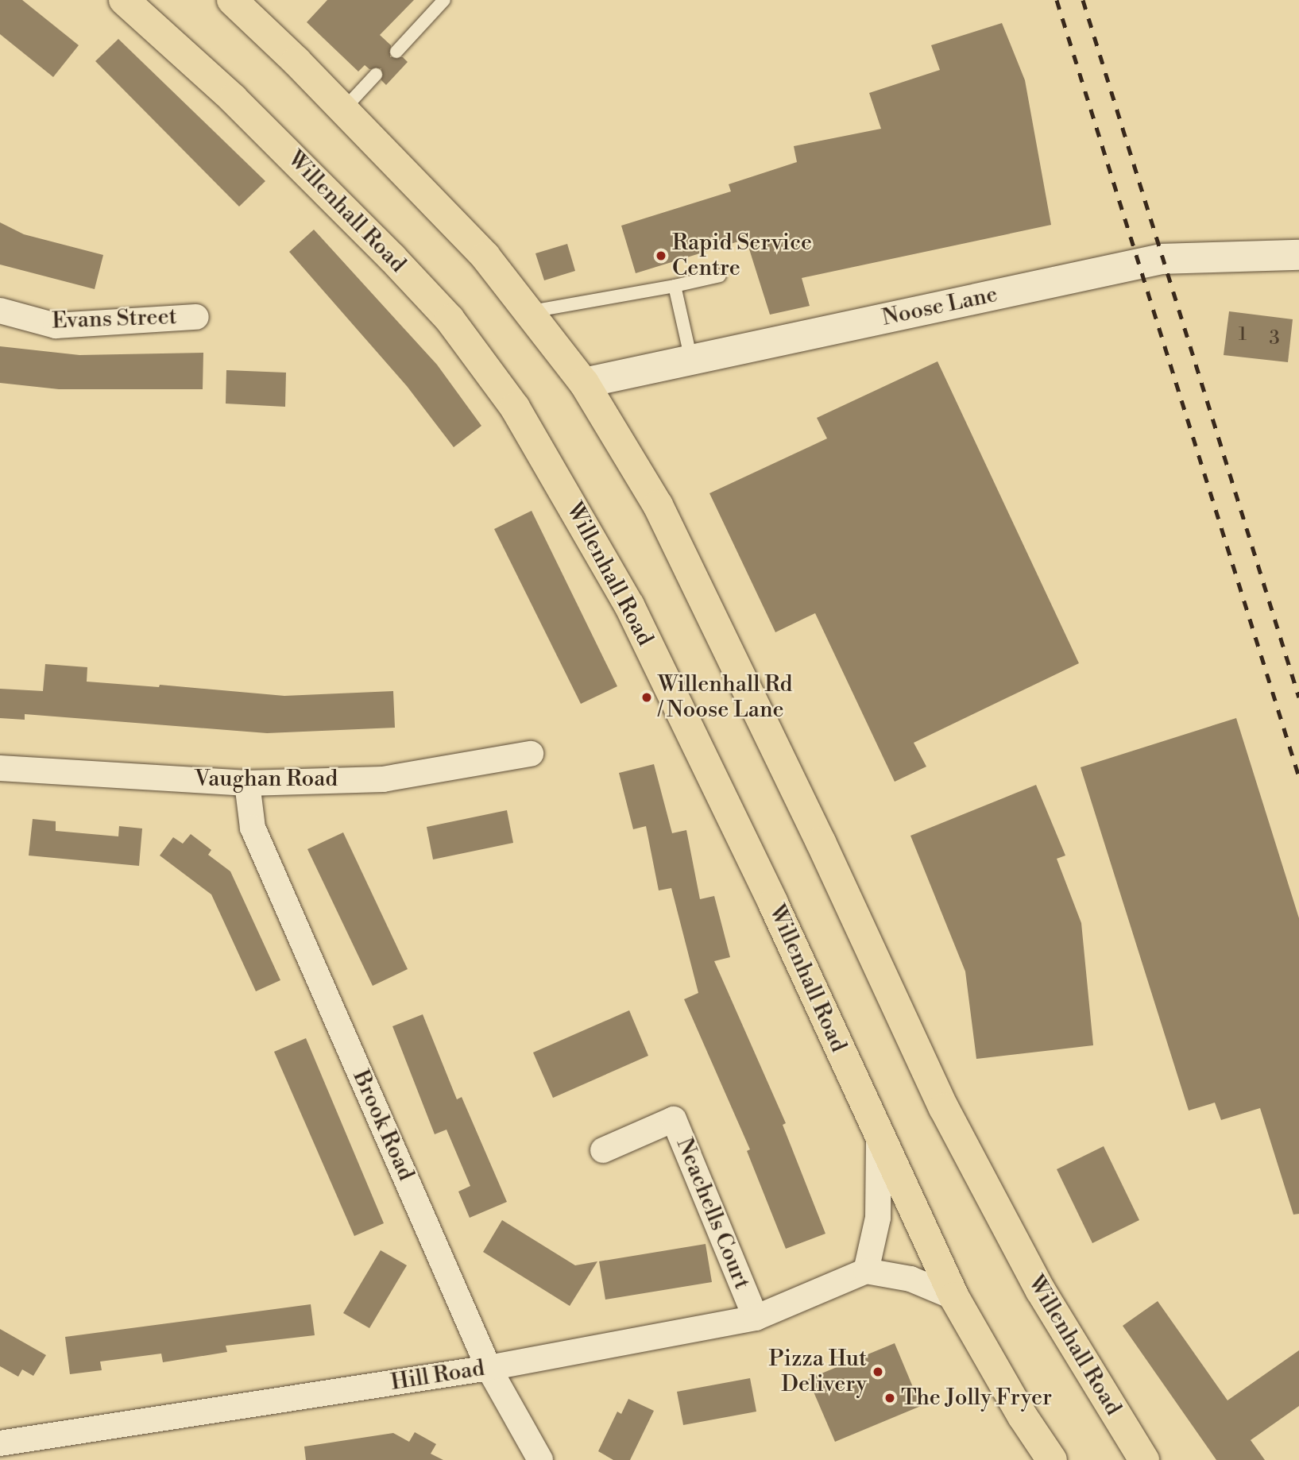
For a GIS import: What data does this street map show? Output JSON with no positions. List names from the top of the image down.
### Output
{
  "streets": {
    "highway": ["Willenhall Road"],
    "street": [
      "Noose Lane",
      "Evans Street",
      "Vaughan Road",
      "Brook Road",
      "Neachells Court",
      "Hill Road"
    ]
  },
  "crossings": [
    ["Willenhall Road", "Noose Lane"],
    ["Vaughan Road", "Brook Road"],
    ["Brook Road", "Hill Road"],
    ["Neachells Court", "Hill Road"]
  ],
  "places": [
    "Rapid Service Centre",
    "Willenhall Rd / Noose Lane",
    "Pizza Hut Delivery",
    "The Jolly Fryer"
  ],
  "house_numbers": ["1", "3"]
}
